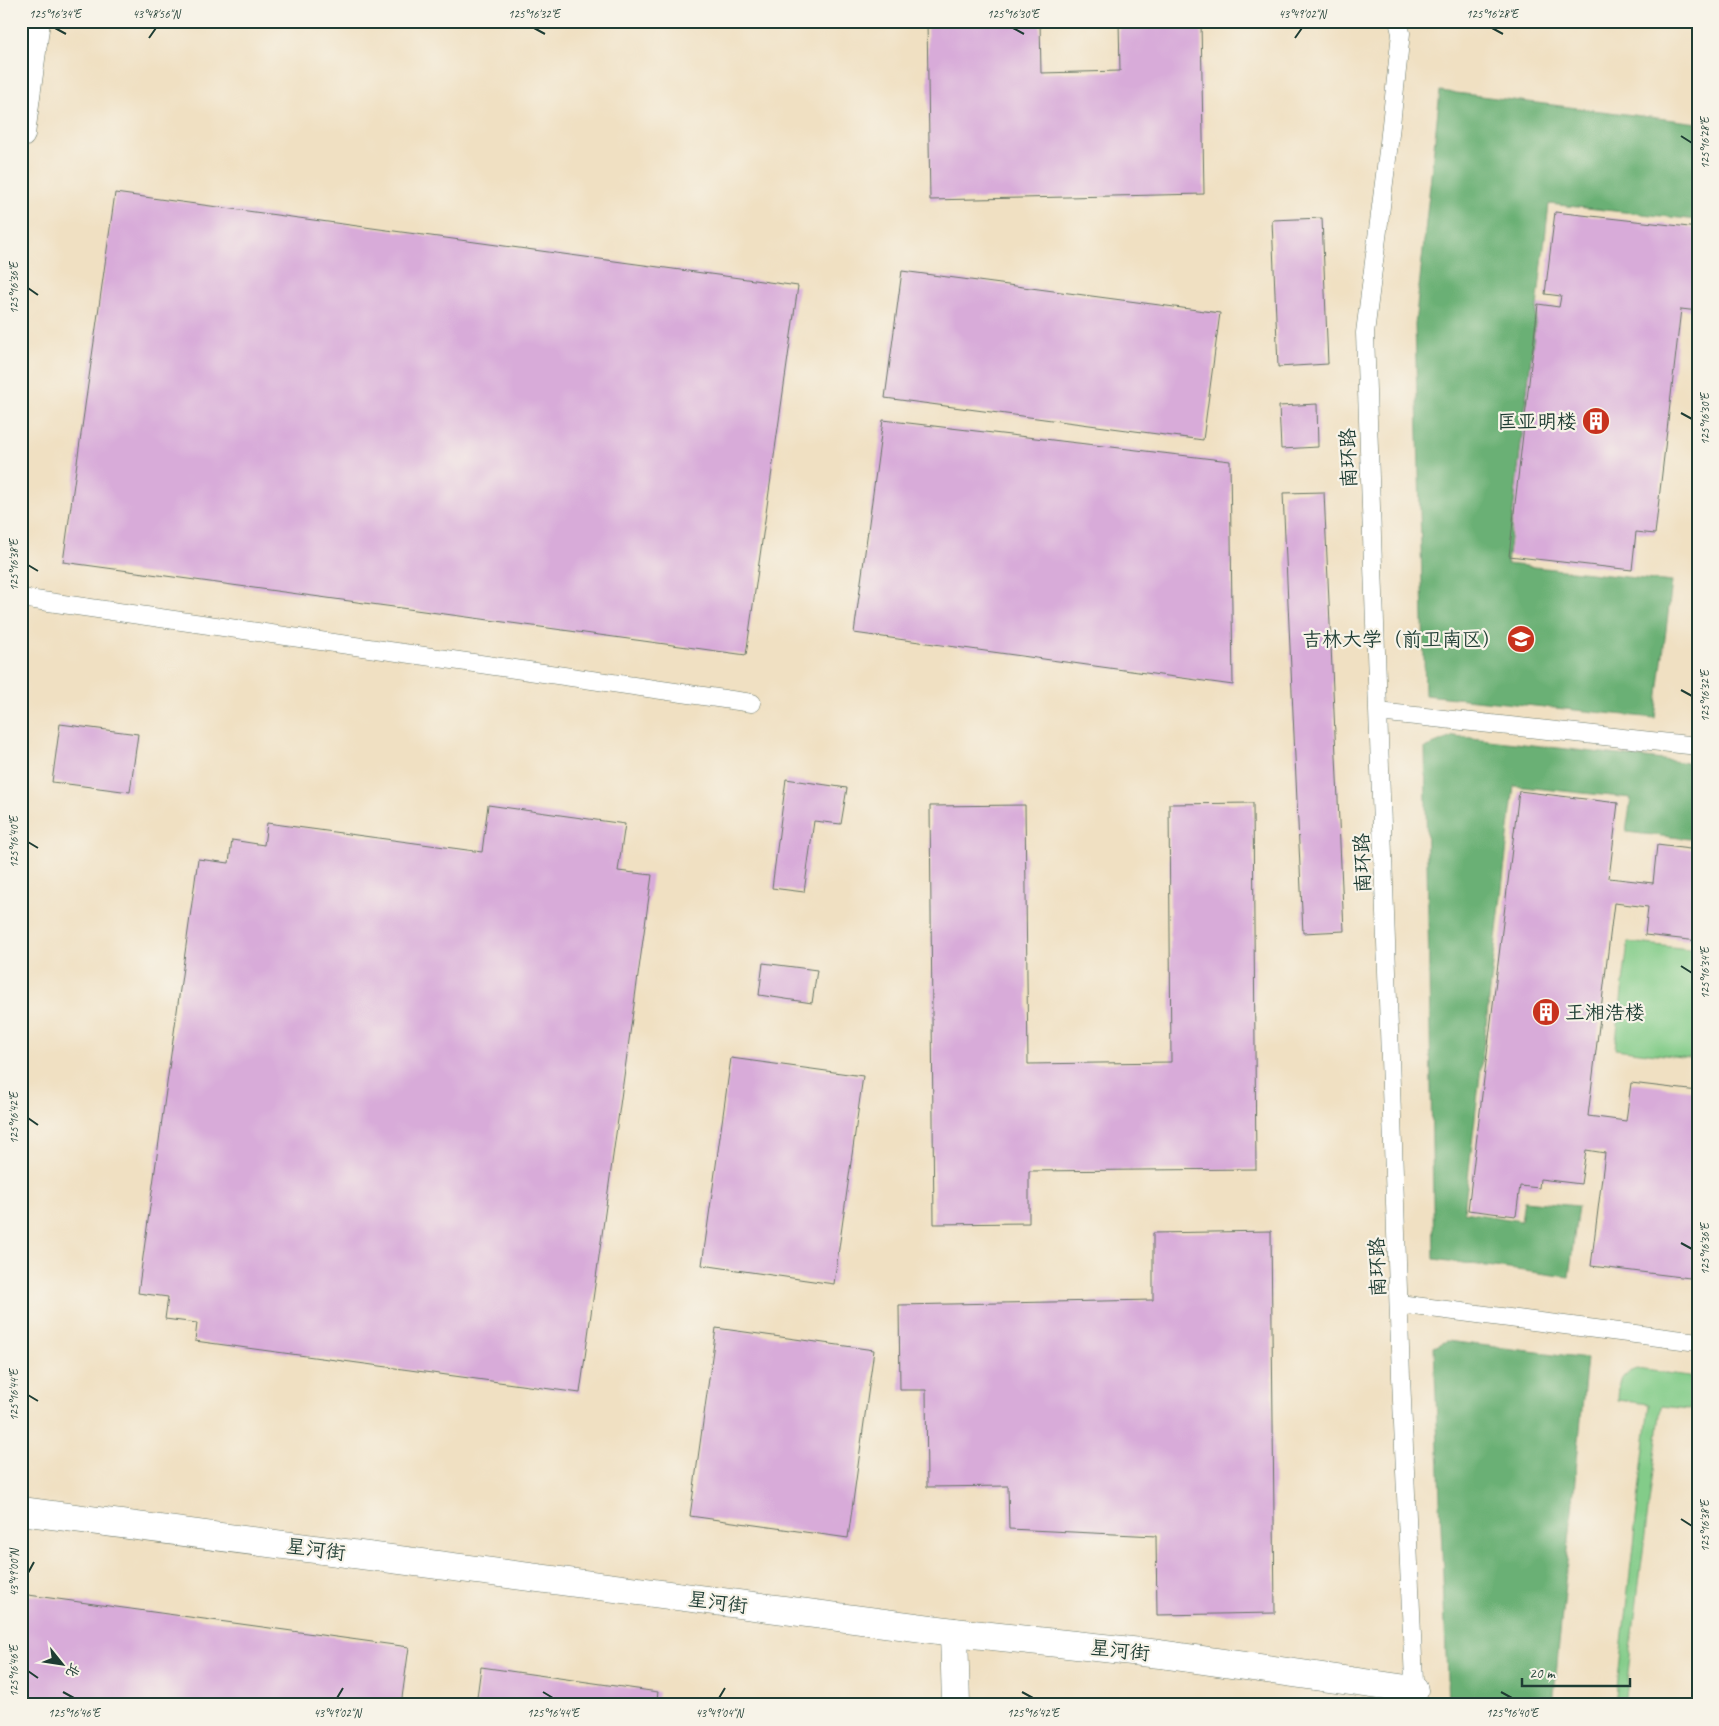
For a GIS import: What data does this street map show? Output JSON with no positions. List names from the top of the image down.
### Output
{
  "streets": {
    "street": ["星河街"],
    "lane": ["南环路"]
  },
  "crossings": [
    ["南环路", "星河街"]
  ],
  "places": {
    "building": ["匡亚明楼", "王湘浩楼"],
    "school or university": ["吉林大学（前卫南区）"]
  },
  "scale_bar": "20 m",
  "north": "bottom right",
  "coordinates": [
    "125°16'34\"E",
    "43°48'56\"N",
    "125°16'32\"E",
    "125°16'30\"E",
    "43°49'02\"N",
    "125°16'28\"E",
    "125°16'36\"E",
    "125°16'38\"E",
    "125°16'40\"E",
    "125°16'42\"E",
    "125°16'44\"E",
    "43°49'00\"N",
    "125°16'46\"E",
    "43°49'04\"N"
  ]
}
